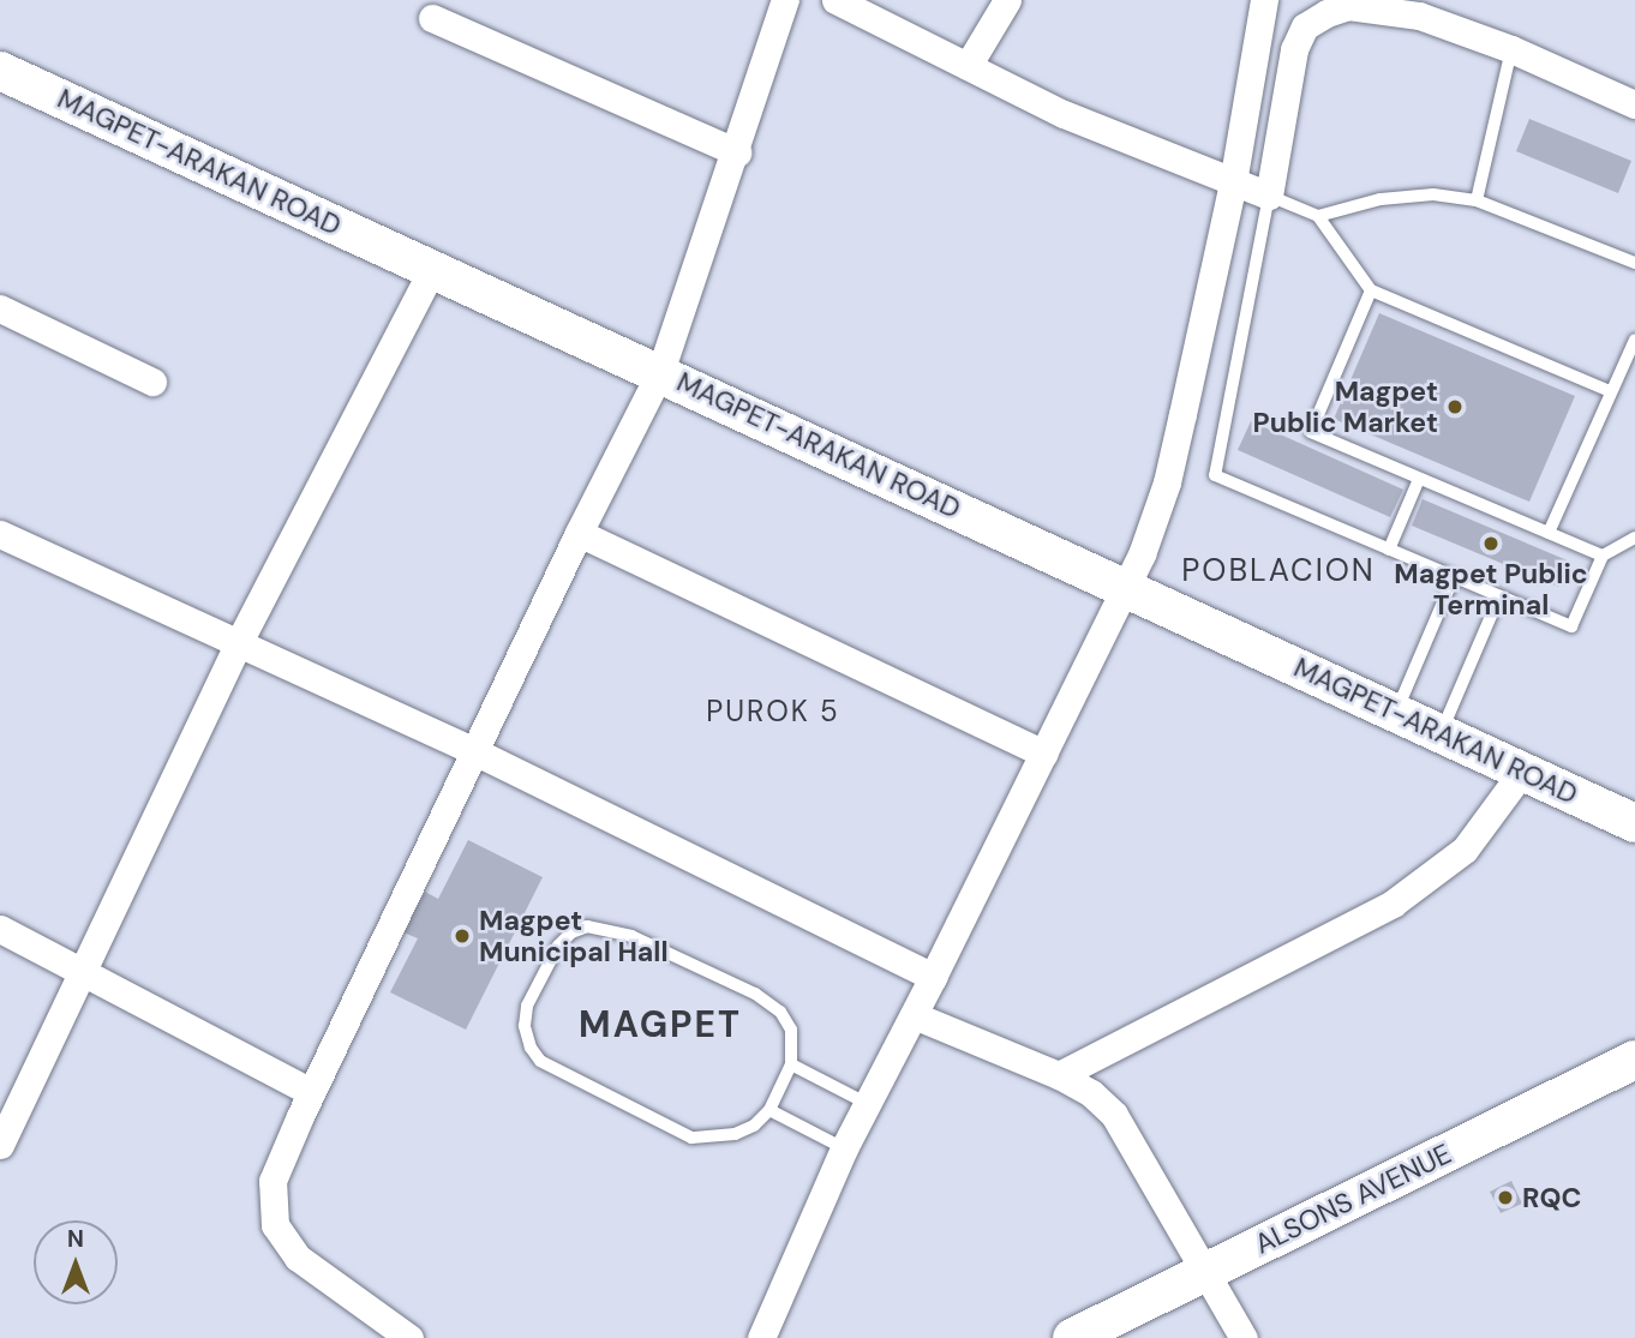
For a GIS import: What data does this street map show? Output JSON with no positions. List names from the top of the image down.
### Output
{
  "streets": {
    "main road": ["MAGPET-ARAKAN ROAD", "ALSONS AVENUE"]
  },
  "districts": ["POBLACION", "PUROK 5", "MAGPET"],
  "places": [
    "Magpet Public Market",
    "Magpet Public Terminal",
    "Magpet Municipal Hall",
    "RQC"
  ],
  "north": "top"
}
